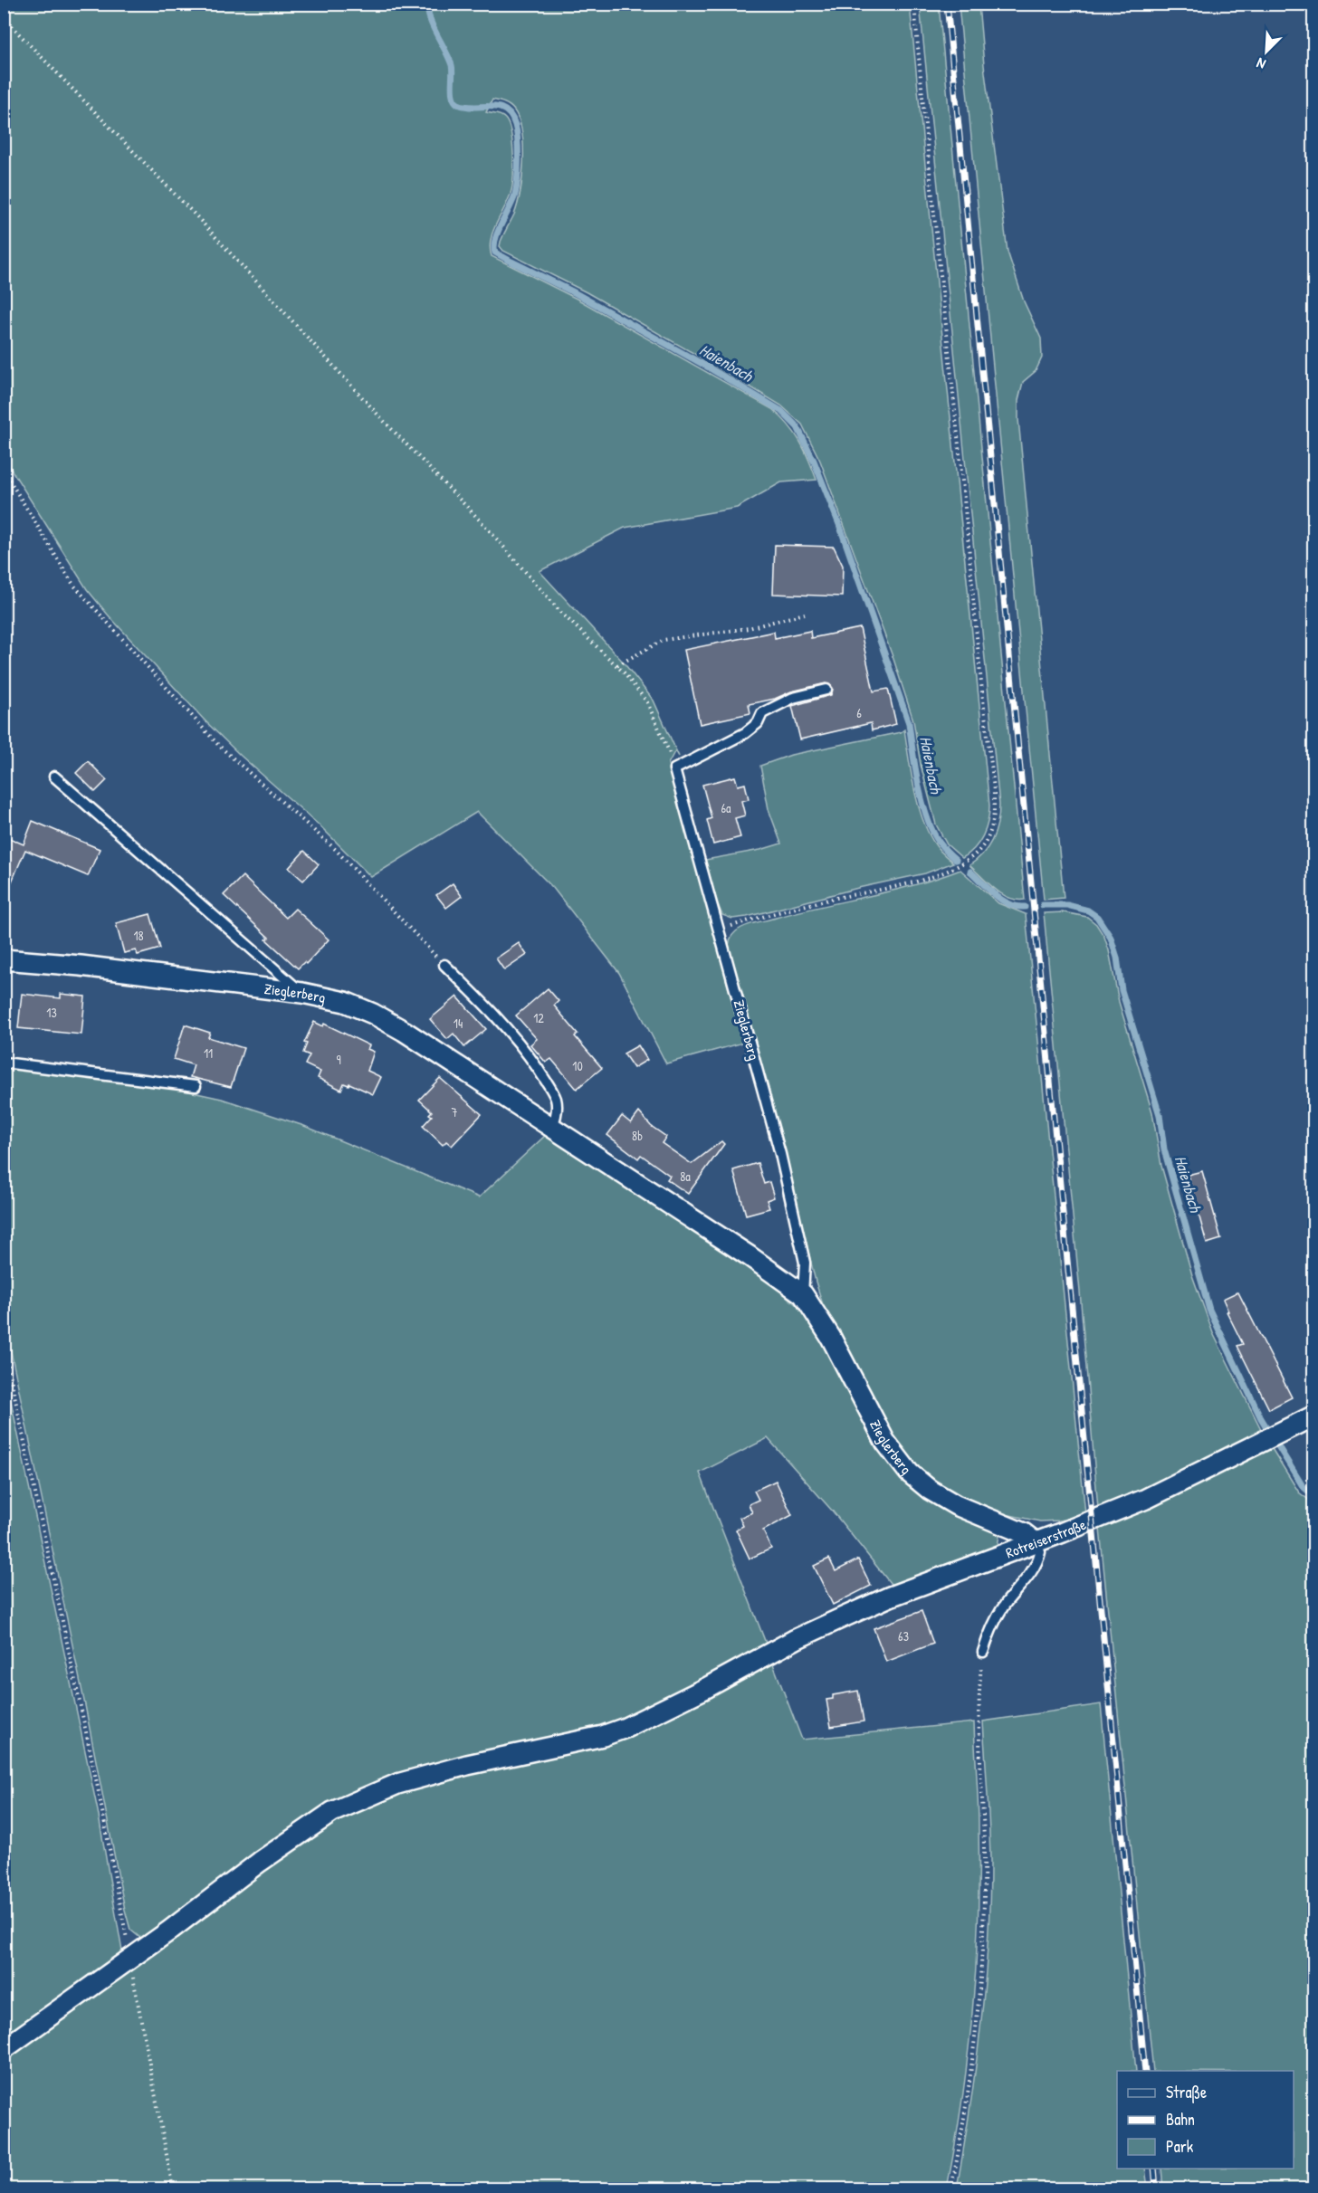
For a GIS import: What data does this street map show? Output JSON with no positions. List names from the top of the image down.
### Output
{
  "streets": {
    "street": ["Zieglerberg", "Rotreiserstraße"]
  },
  "crossings": [
    ["Zieglerberg", "Rotreiserstraße"]
  ],
  "water": ["Haienbach"],
  "house_numbers": [
    "6",
    "6a",
    "18",
    "13",
    "12",
    "14",
    "11",
    "9",
    "10",
    "7",
    "8b",
    "8a",
    "63"
  ],
  "legend": ["Straße", "Bahn", "Park"],
  "north": "bottom left"
}
